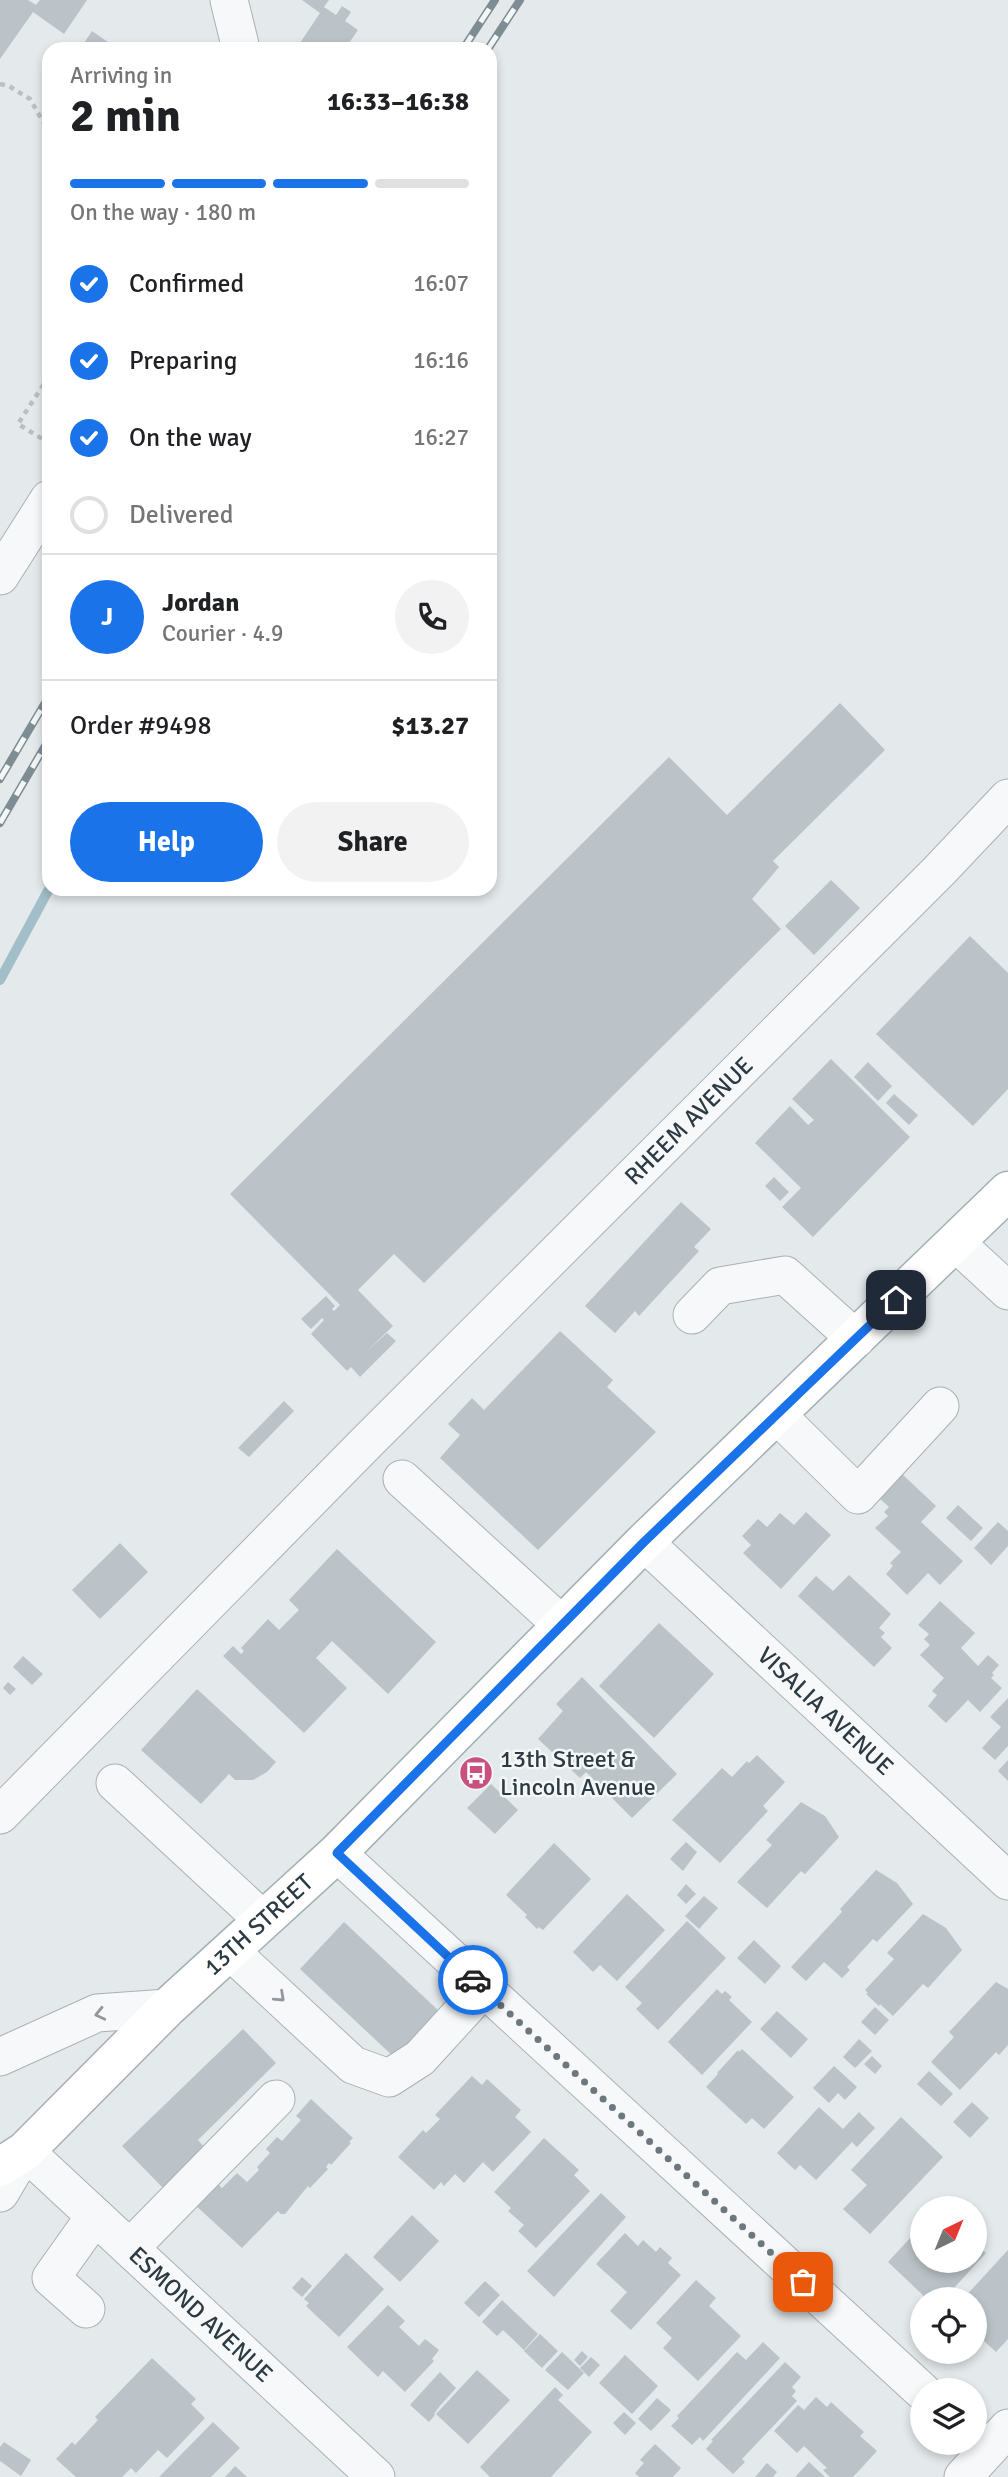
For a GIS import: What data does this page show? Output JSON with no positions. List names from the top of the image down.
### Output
{
  "streets": {
    "main road": ["13TH STREET"],
    "street": ["RHEEM AVENUE", "VISALIA AVENUE", "ESMOND AVENUE"]
  },
  "crossings": [
    ["VISALIA AVENUE", "13TH STREET"],
    ["13TH STREET", "ESMOND AVENUE"]
  ],
  "places": {
    "bus stop": ["13th Street & Lincoln Avenue"]
  },
  "north": "top right",
  "page": {
    "heading": ["2 min", "Arriving in", "16:33–16:38"],
    "panel": [
      "Jordan",
      "Courier · 4.9",
      "Order #9498",
      "$13.27"
    ],
    "bar": "On the way · 180 m",
    "list": [
      ["Confirmed", "16:07"],
      ["Preparing", "16:16"],
      ["On the way", "16:27"],
      "Delivered"
    ],
    "round": "J",
    "buttons": ["Help", "Share"]
  }
}
